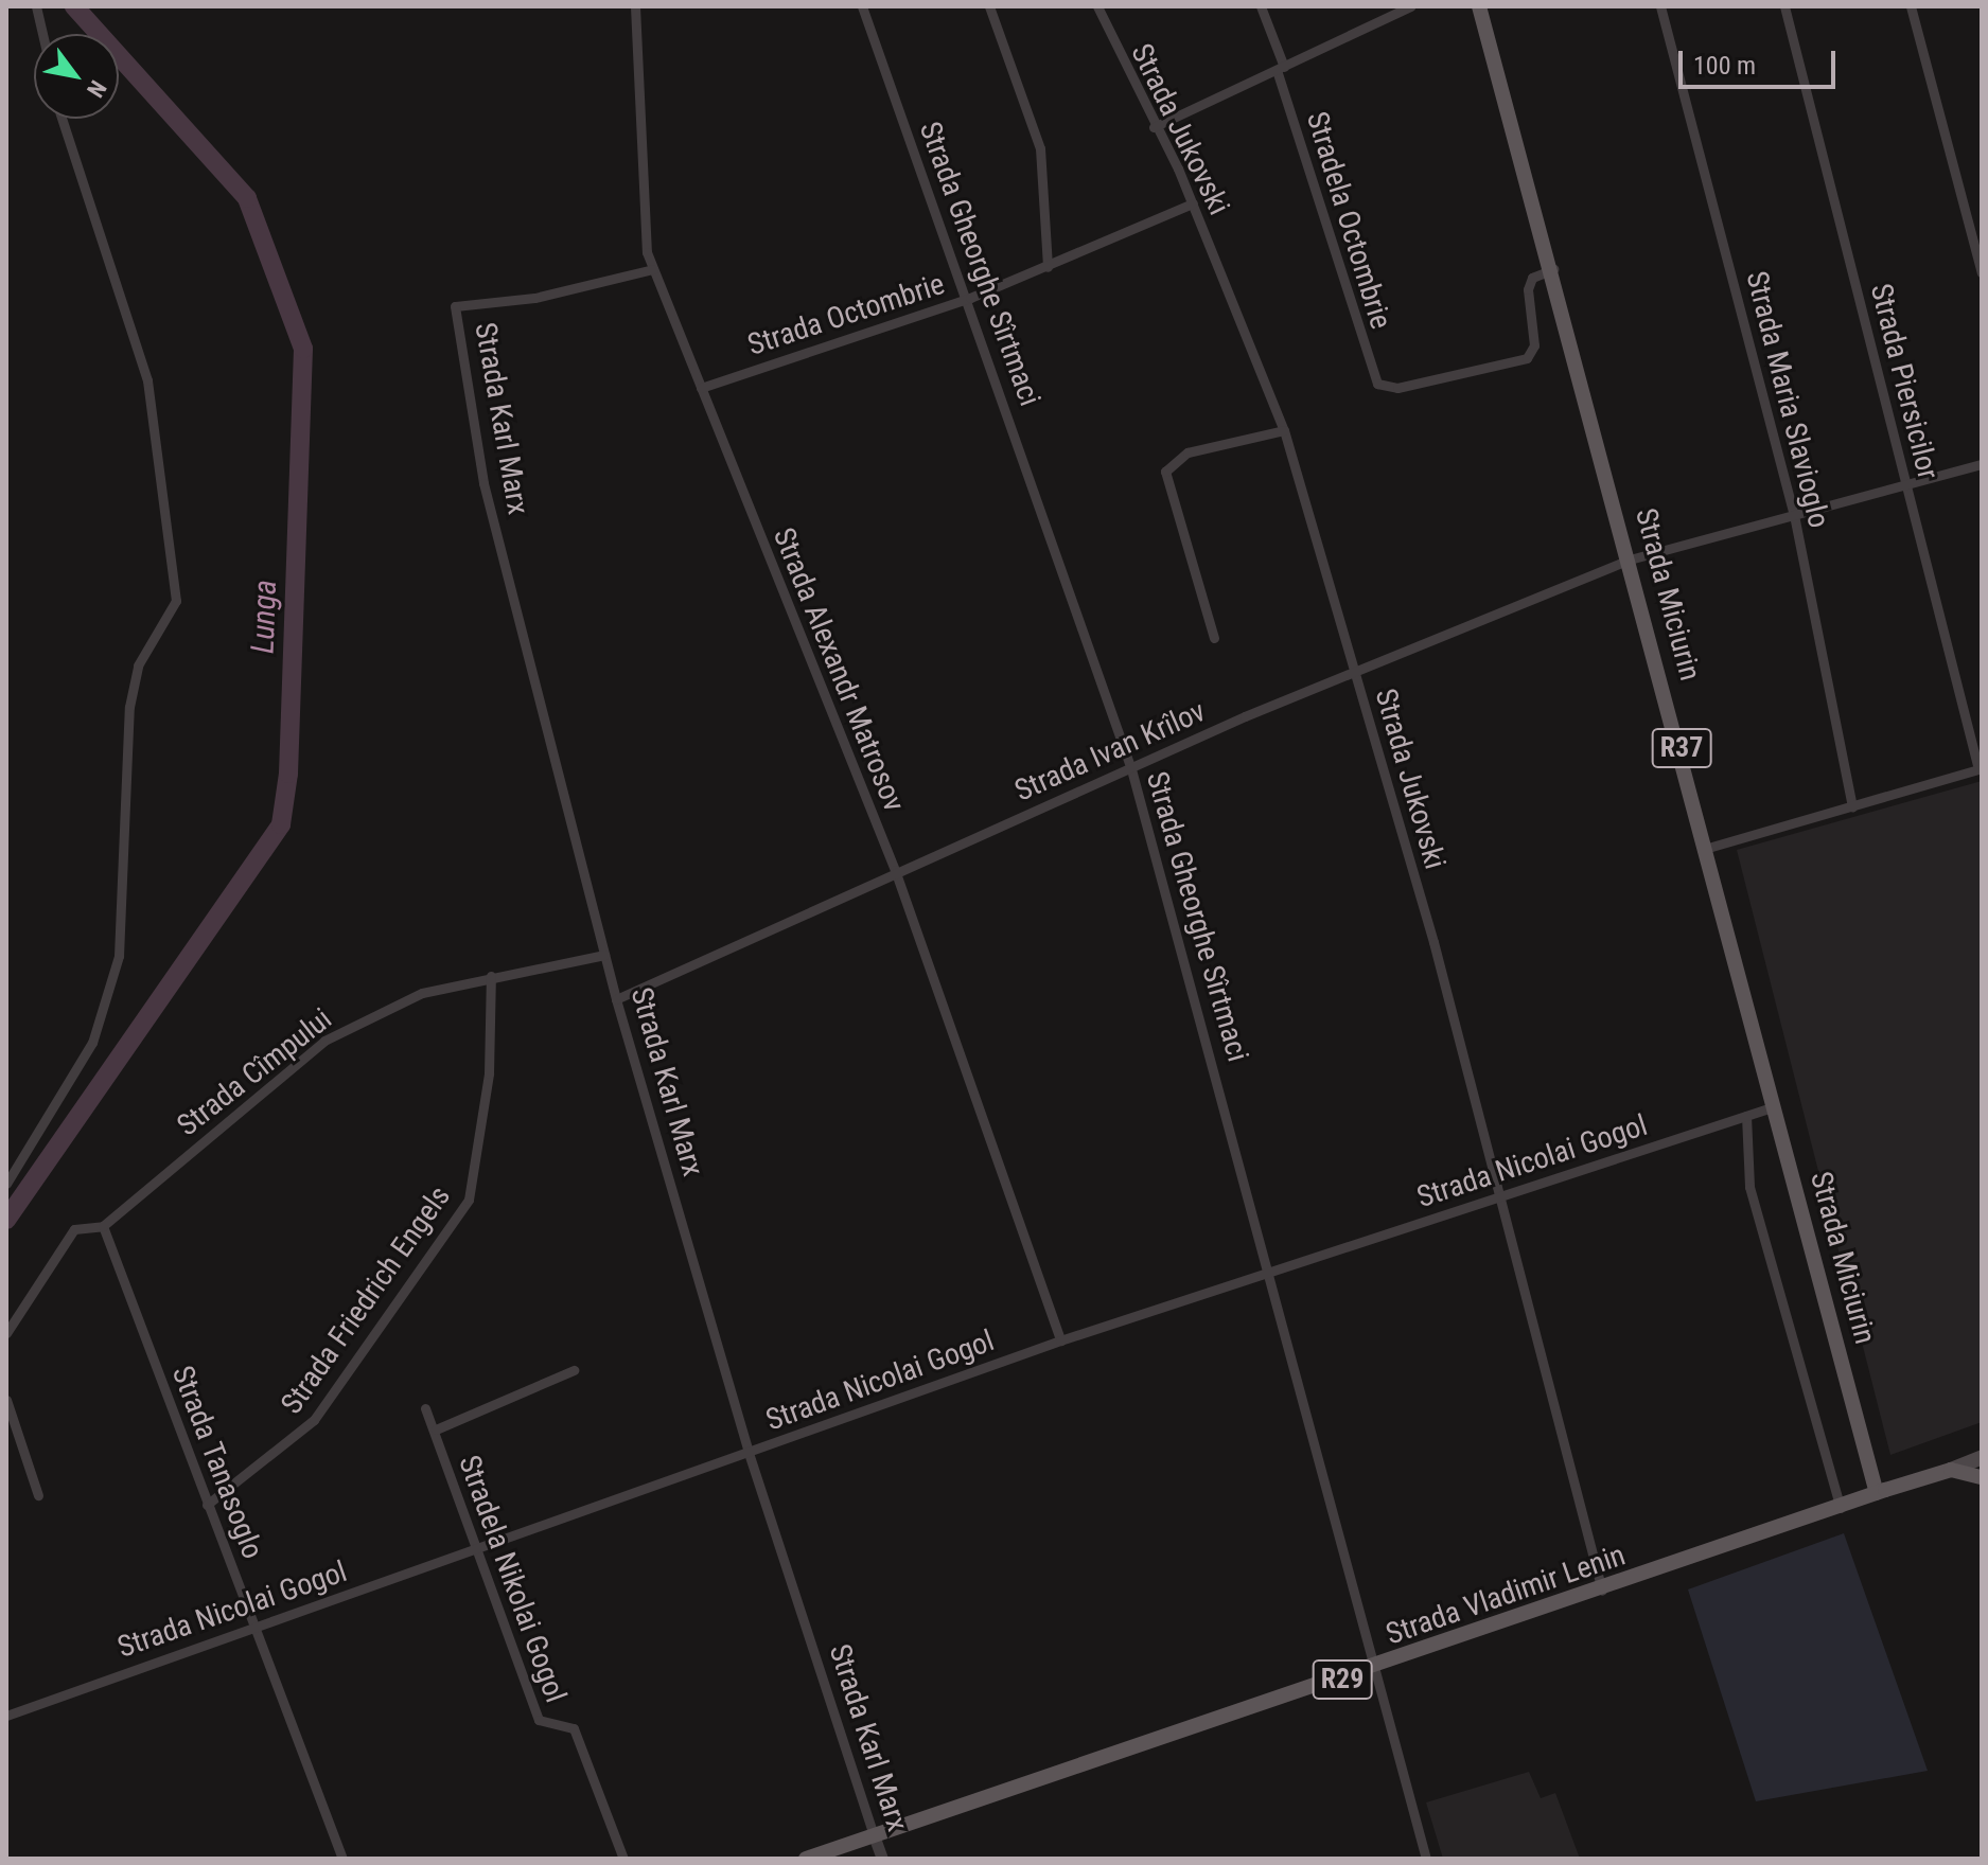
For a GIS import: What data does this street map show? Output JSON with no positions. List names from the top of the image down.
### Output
{
  "streets": {
    "main road": [
      "Strada Miciurin",
      "R37",
      "Strada Vladimir Lenin",
      "R29"
    ],
    "street": [
      "Strada Jukovski",
      "Stradela Octombrie",
      "Strada Gheorghe Sîrtmaci",
      "Strada Octombrie",
      "Strada Piersicilor",
      "Strada Maria Slavioglo",
      "Strada Karl Marx",
      "Strada Alexandr Matrosov",
      "Strada Ivan Krîlov",
      "Strada Cîmpului",
      "Strada Nicolai Gogol",
      "Strada Friedrich Engels",
      "Strada Tanasoglo",
      "Stradela Nikolai Gogol"
    ]
  },
  "crossings": [
    ["Strada Jukovski", "Strada Octombrie"],
    ["Strada Jukovski", "Strada Ivan Krîlov"],
    ["Strada Jukovski", "Strada Nicolai Gogol"],
    ["Strada Jukovski", "Strada Vladimir Lenin"],
    ["Stradela Octombrie", "Strada Miciurin"],
    ["Strada Gheorghe Sîrtmaci", "Strada Octombrie"],
    ["Strada Gheorghe Sîrtmaci", "Strada Ivan Krîlov"],
    ["Strada Gheorghe Sîrtmaci", "Strada Nicolai Gogol"],
    ["Strada Gheorghe Sîrtmaci", "Strada Vladimir Lenin"],
    ["Strada Octombrie", "Strada Alexandr Matrosov"],
    ["Strada Piersicilor", "Strada Ivan Krîlov"],
    ["Strada Maria Slavioglo", "Strada Ivan Krîlov"],
    ["Strada Karl Marx", "Strada Alexandr Matrosov"],
    ["Strada Karl Marx", "Strada Ivan Krîlov"],
    ["Strada Karl Marx", "Strada Cîmpului"],
    ["Strada Karl Marx", "Strada Nicolai Gogol"],
    ["Strada Karl Marx", "Strada Vladimir Lenin"],
    ["Strada Miciurin", "Strada Ivan Krîlov"],
    ["Strada Miciurin", "Strada Nicolai Gogol"],
    ["Strada Miciurin", "Strada Vladimir Lenin"],
    ["Strada Alexandr Matrosov", "Strada Ivan Krîlov"],
    ["Strada Alexandr Matrosov", "Strada Nicolai Gogol"],
    ["Strada Cîmpului", "Strada Friedrich Engels"],
    ["Strada Cîmpului", "Strada Tanasoglo"],
    ["Strada Nicolai Gogol", "Strada Tanasoglo"],
    ["Strada Nicolai Gogol", "Stradela Nikolai Gogol"],
    ["Strada Friedrich Engels", "Strada Tanasoglo"]
  ],
  "water": ["Lunga"],
  "scale_bar": "100 m",
  "north": "bottom right"
}
